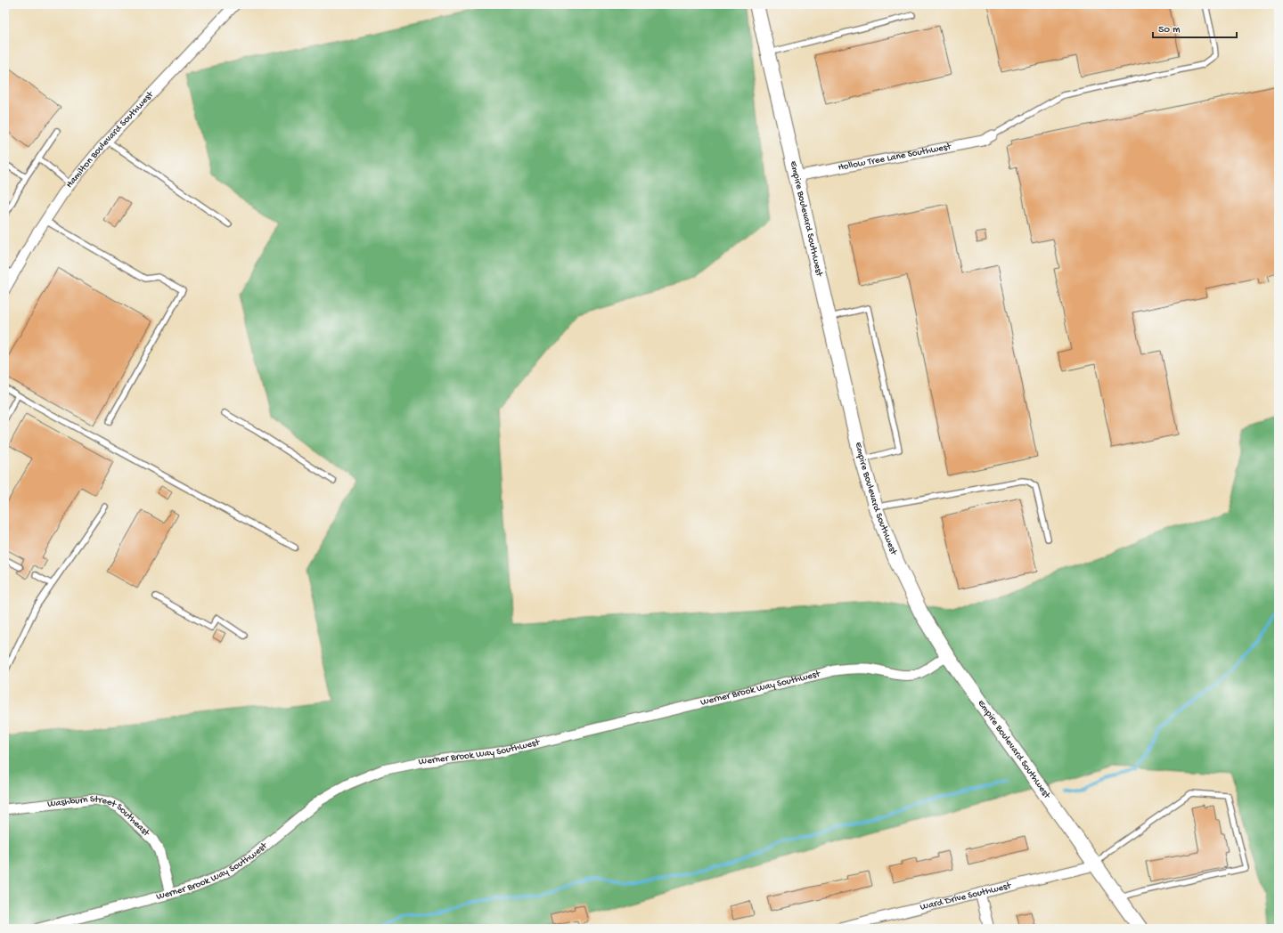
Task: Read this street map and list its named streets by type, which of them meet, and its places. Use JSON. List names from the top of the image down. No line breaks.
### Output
{"streets":{"street":["Hamilton Boulevard Southwest","Hollow Tree Lane Southwest","Empire Boulevard Southwest","Werner Brook Way Southwest","Washburn Street Southeast","Ward Drive Southwest"]},"crossings":[["Hollow Tree Lane Southwest","Empire Boulevard Southwest"],["Empire Boulevard Southwest","Werner Brook Way Southwest"],["Empire Boulevard Southwest","Ward Drive Southwest"],["Werner Brook Way Southwest","Washburn Street Southeast"]],"scale_bar":"50 m"}
